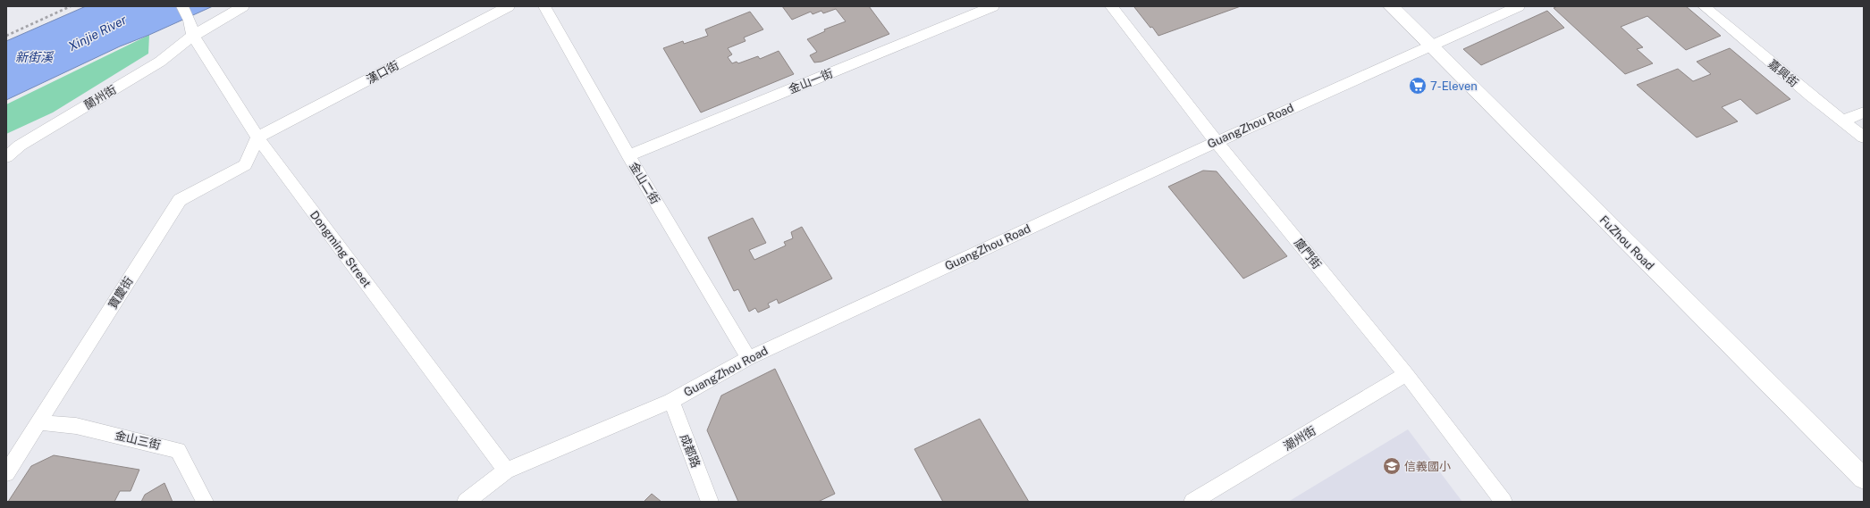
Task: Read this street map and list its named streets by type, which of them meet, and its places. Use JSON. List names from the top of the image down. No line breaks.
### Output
{"streets":{"street":["FuZhou Road"],"lane":["漢口街","嘉興街","金山一街","蘭州街","GuangZhou Road","金山二街","Dongming Street","廈門街","寶慶街","潮州街","金山三街","成都路"]},"crossings":[["漢口街","Dongming Street"],["漢口街","寶慶街"],["金山一街","金山二街"],["蘭州街","Dongming Street"],["GuangZhou Road","金山二街"],["GuangZhou Road","FuZhou Road"],["GuangZhou Road","Dongming Street"],["GuangZhou Road","廈門街"],["GuangZhou Road","成都路"],["Dongming Street","寶慶街"],["廈門街","潮州街"],["寶慶街","金山三街"]],"water":["Xinjie River","新街溪"],"places":{"supermarket":["7-Eleven"],"school or university":["信義國小"]}}
